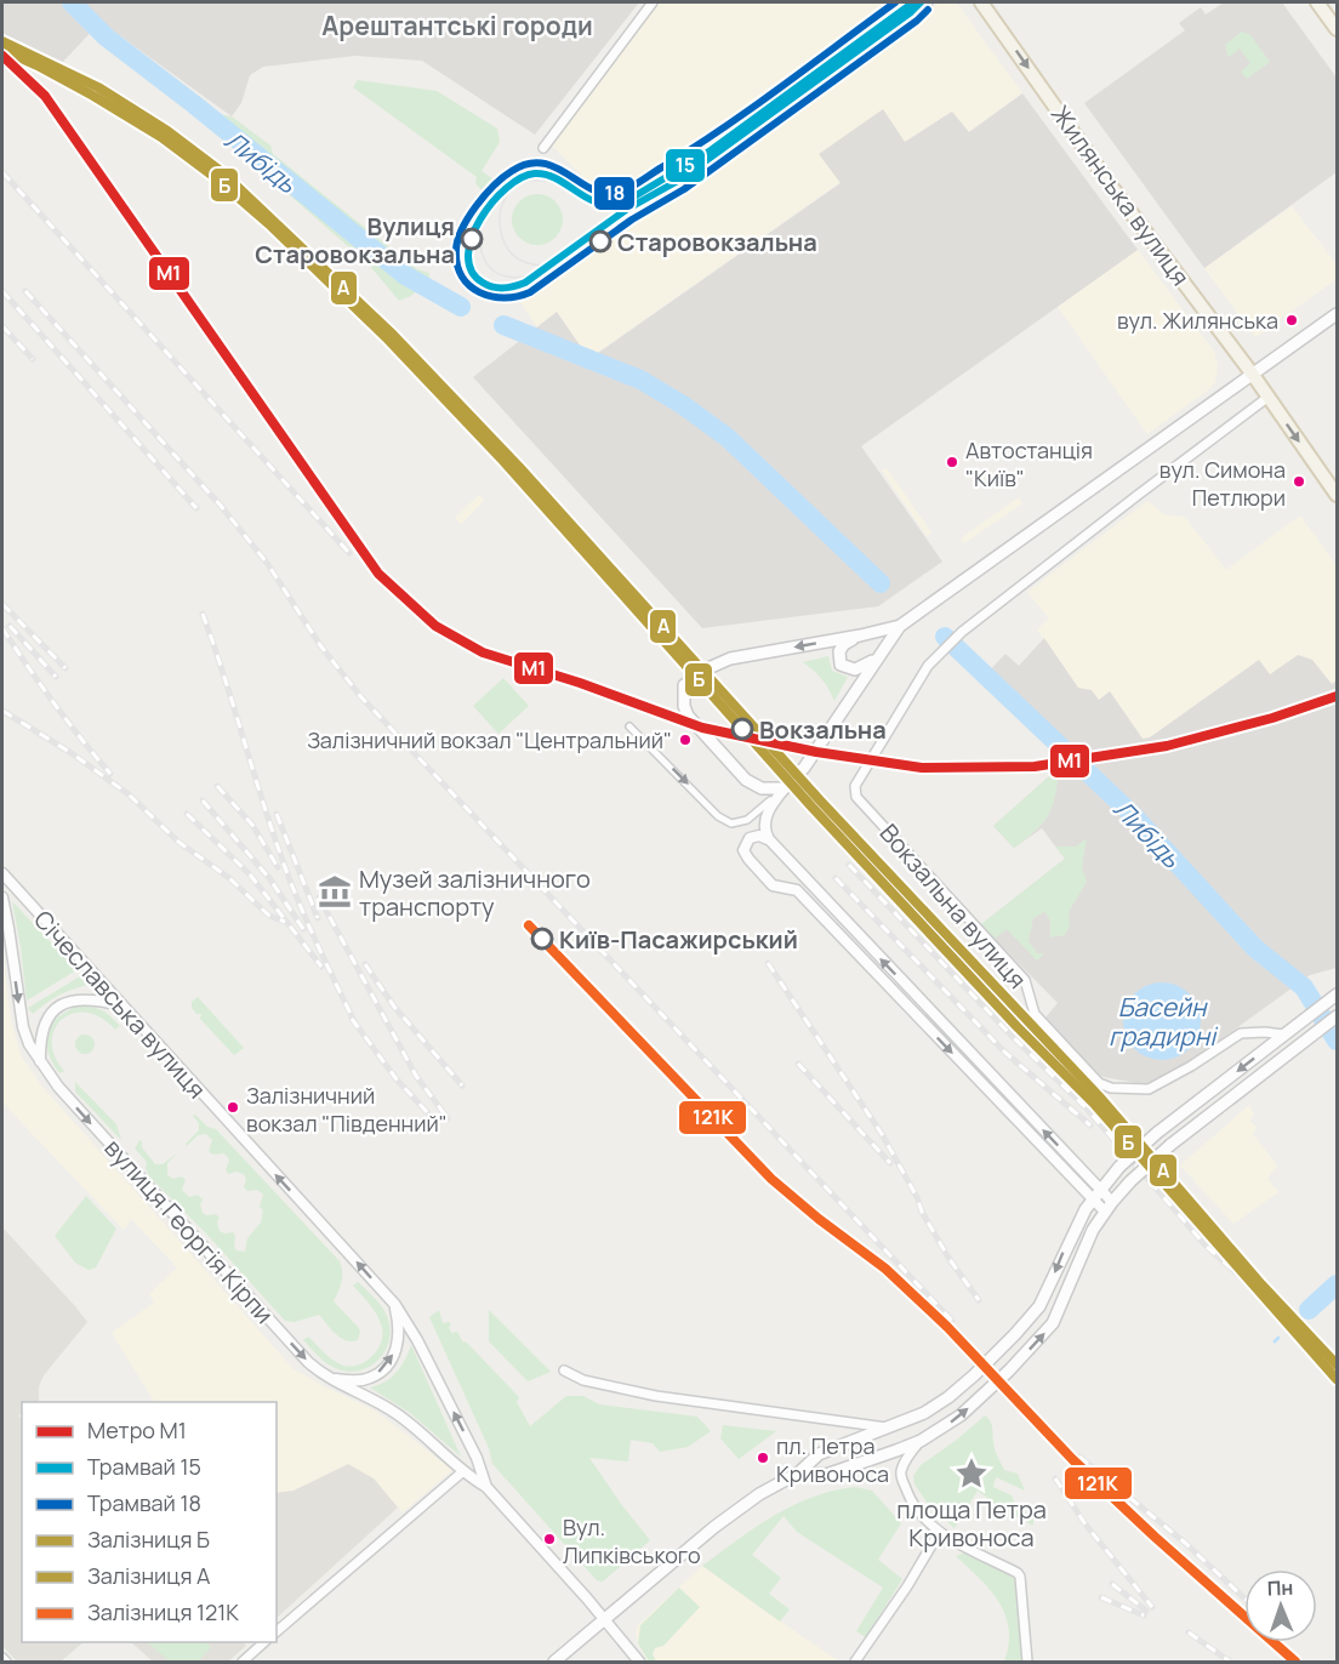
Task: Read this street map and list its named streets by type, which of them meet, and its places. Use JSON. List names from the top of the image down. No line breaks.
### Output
{"streets":{"main road":["Жилянська вулиця"],"street":["Вокзальна вулиця","Січеславська вулиця","вулиця Георгія Кірпи"]},"crossings":[["Жилянська вулиця","Вокзальна вулиця"],["Січеславська вулиця","вулиця Георгія Кірпи"]],"one_way":["Жилянська вулиця","Січеславська вулиця","вулиця Георгія Кірпи"],"districts":["Арештантські городи"],"water":["Либідь","Басейн градирні"],"places":{"other":["Вулиця Старовокзальна","Старовокзальна","вул. Жилянська","Автостанція \"Київ\"","вул. Симона Петлюри","Вокзальна","Залізничний вокзал \"Центральний\"","Київ-Пасажирський","Залізничний вокзал \"Південний\"","пл. Петра Кривоноса","Вул. Липківського"],"museum":["Музей залізничного транспорту"],"place":["площа Петра Кривоноса"]},"lines":["tram line 15","tram line 18","rail line A","rail line Б","metro line M1","rail line 121К"],"legend":["Метро M1","Трамвай 15","Трамвай 18","Залізниця Б","Залізниця A","Залізниця 121К"],"north":"top"}
